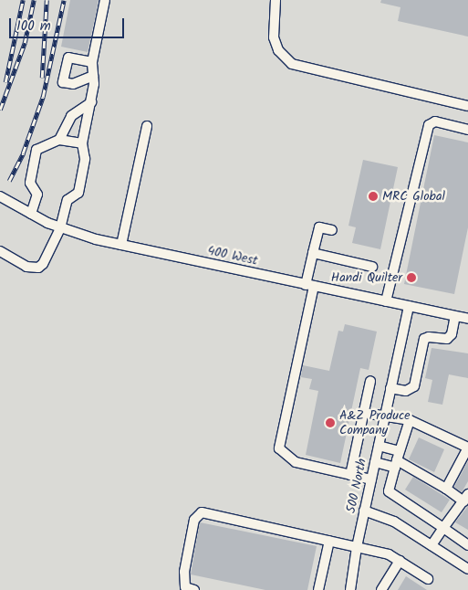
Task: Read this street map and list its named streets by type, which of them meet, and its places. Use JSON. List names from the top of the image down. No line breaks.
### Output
{"streets":{"street":["400 West","500 North"]},"crossings":[["400 West","500 North"]],"places":["MRC Global","Handi Quilter","A&Z Produce Company"],"scale_bar":"100 m"}
